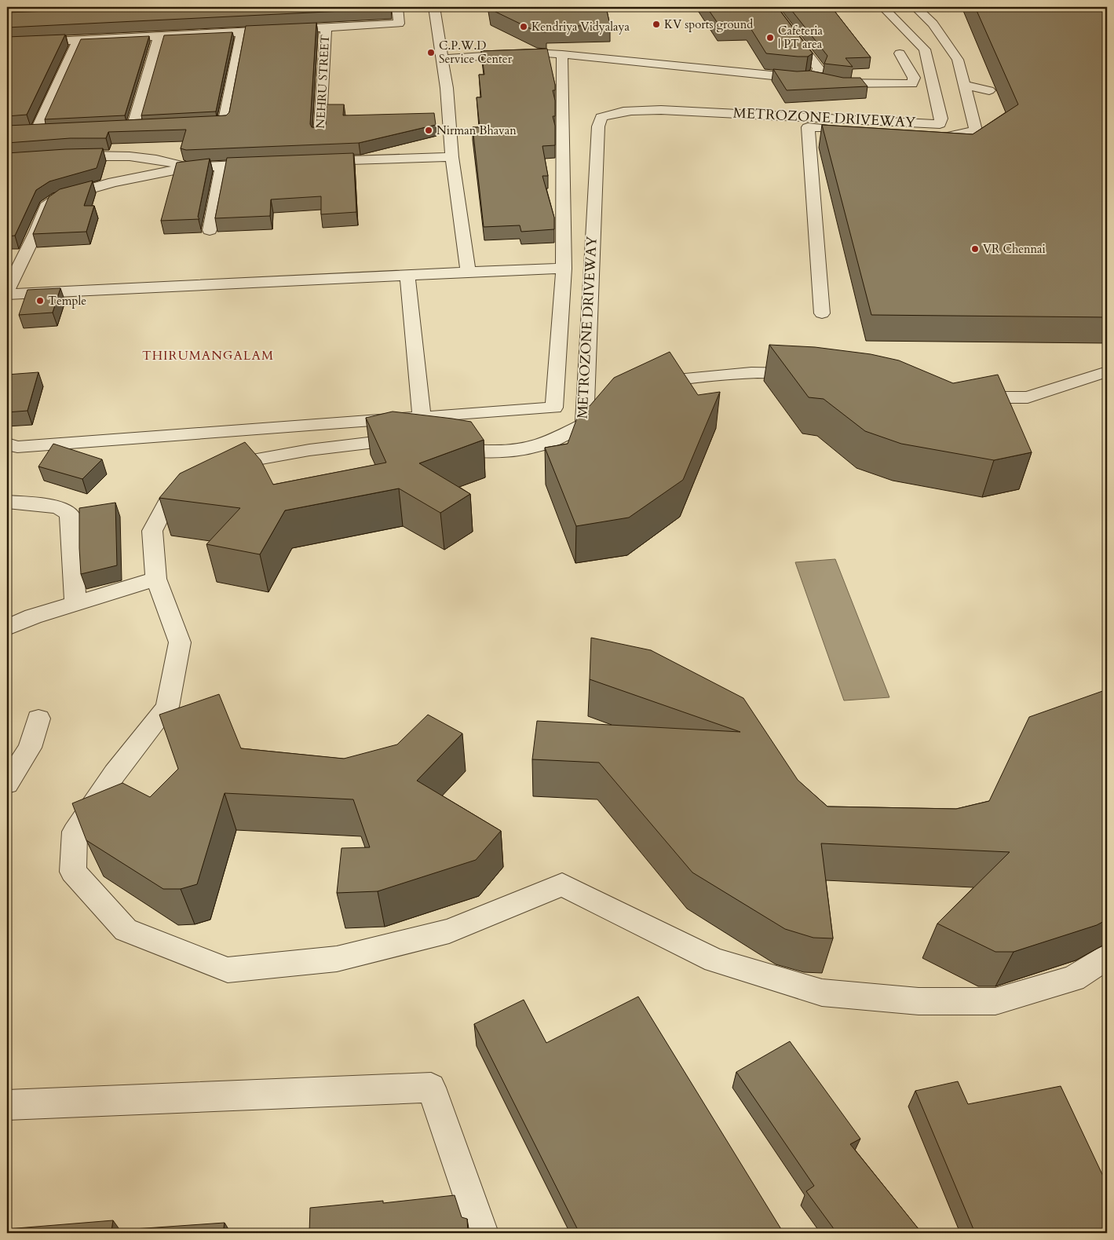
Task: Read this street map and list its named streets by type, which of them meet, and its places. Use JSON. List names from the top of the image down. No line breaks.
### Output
{"streets":{"street":["NEHRU STREET","METROZONE DRIVEWAY"]},"districts":["THIRUMANGALAM"],"places":["KV sports ground","Kendriya Vidyalaya","Cafeteria | PT area","C.P.W.D Service Center","Nirman Bhavan","VR Chennai","Temple"]}
